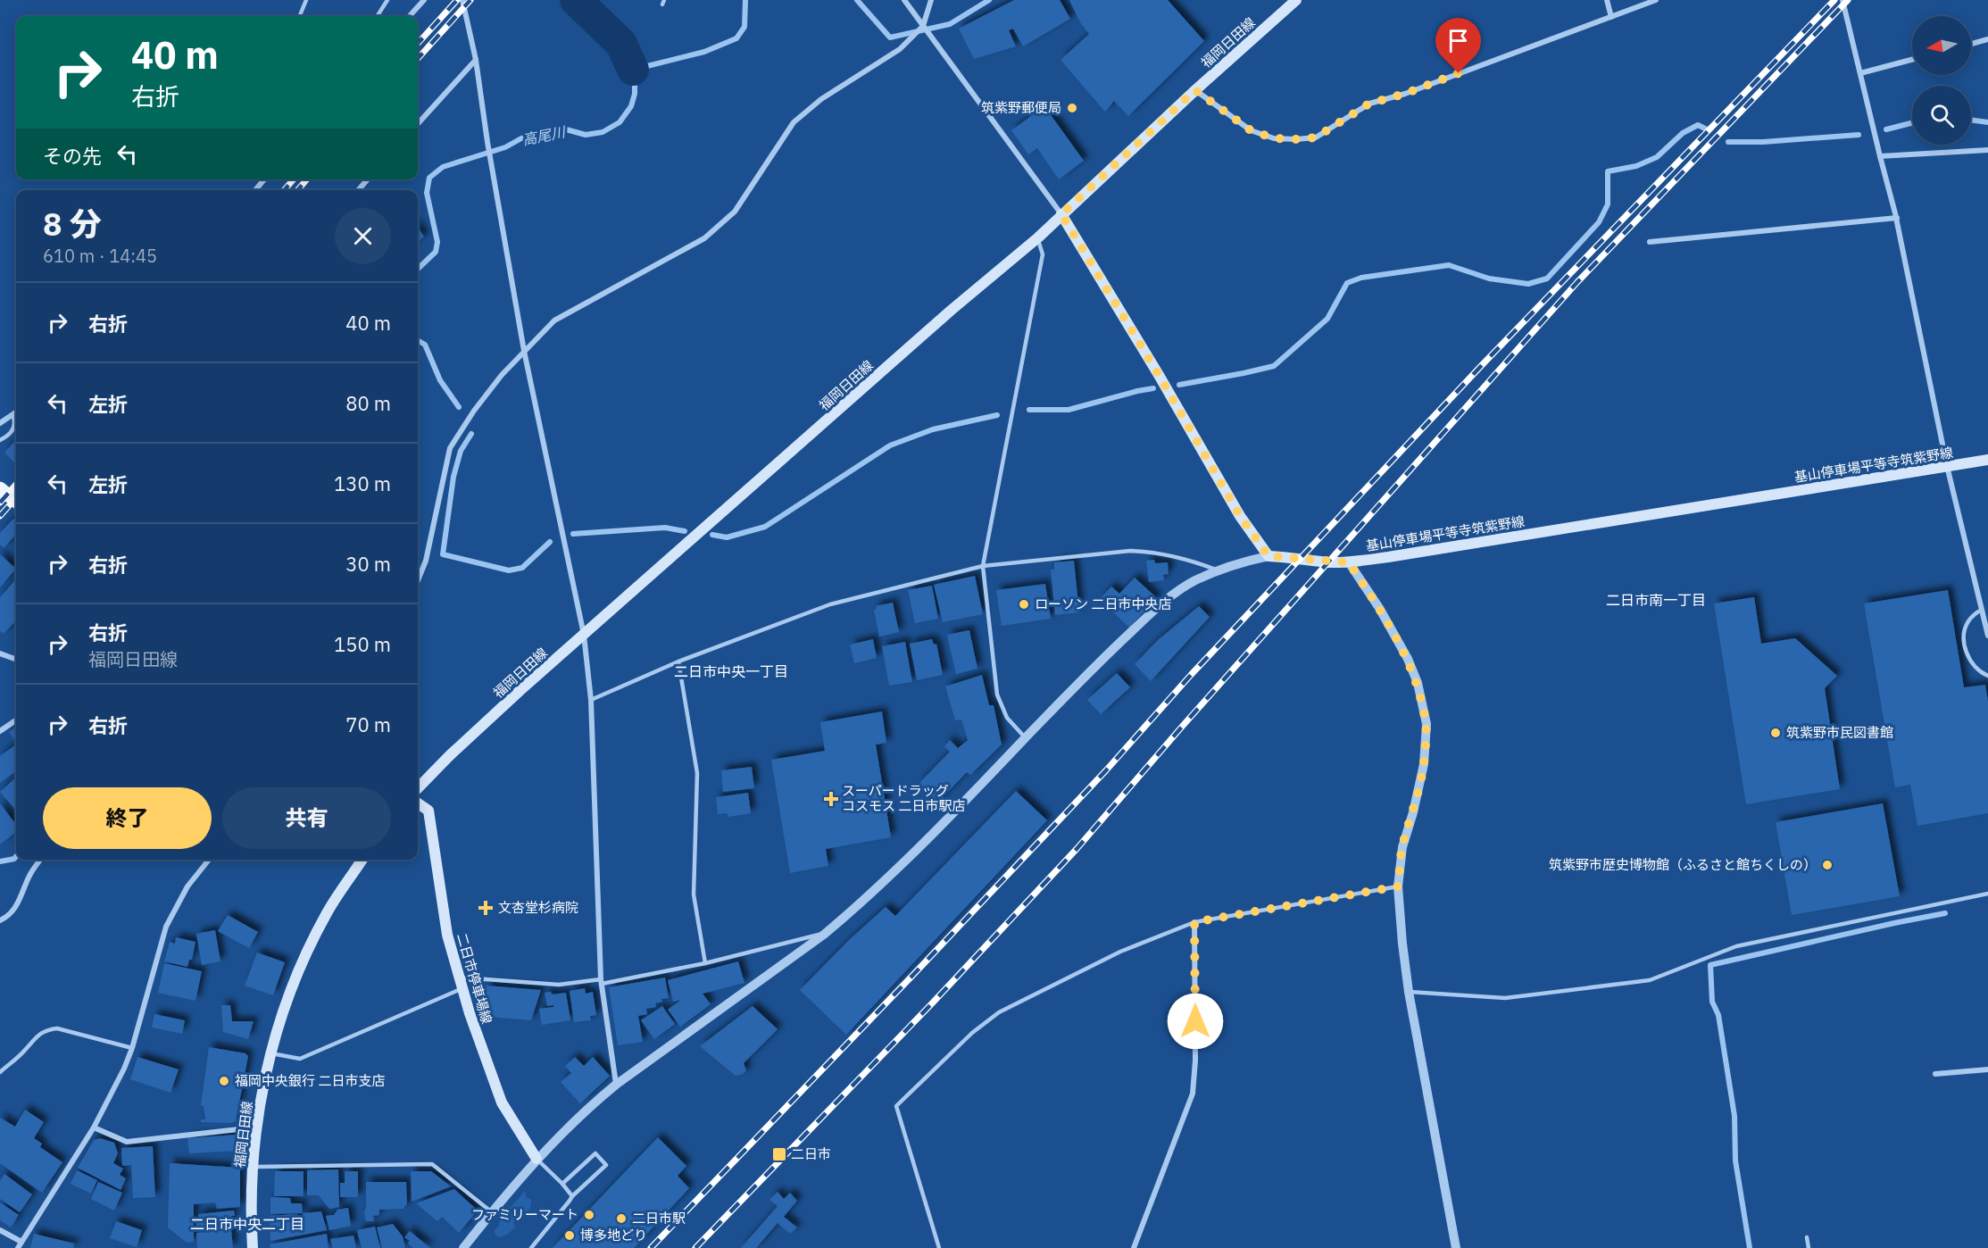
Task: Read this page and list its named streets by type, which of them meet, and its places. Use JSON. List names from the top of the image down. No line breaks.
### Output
{"streets":{"main road":["福岡日田線","基山停車場平等寺筑紫野線","二日市停車場線"]},"districts":["二日市南一丁目","二日市中央一丁目","二日市中央二丁目"],"water":["高尾川"],"places":{"other":["筑紫野郵便局","ローソン 二日市中央店","筑紫野市民図書館","筑紫野市歴史博物館（ふるさと館ちくしの）","福岡中央銀行 二日市支店","ファミリーマート","二日市駅","博多地どり"],"health":["スーパードラッグ コスモス 二日市駅店","文杏堂杉病院"],"transit":["二日市"]},"north":"left","page":{"turn":["40 m","右折"],"then":"その先","heading":["8 分","610 m · 14:45"],"list":[{"name":"右折","value":"40 m"},{"name":"左折","value":"80 m"},{"name":"左折","value":"130 m"},{"name":"右折","value":"30 m"},{"name":"右折","note":"福岡日田線","value":"150 m"},{"name":"右折","value":"70 m"}],"buttons":["終了","共有"]}}
